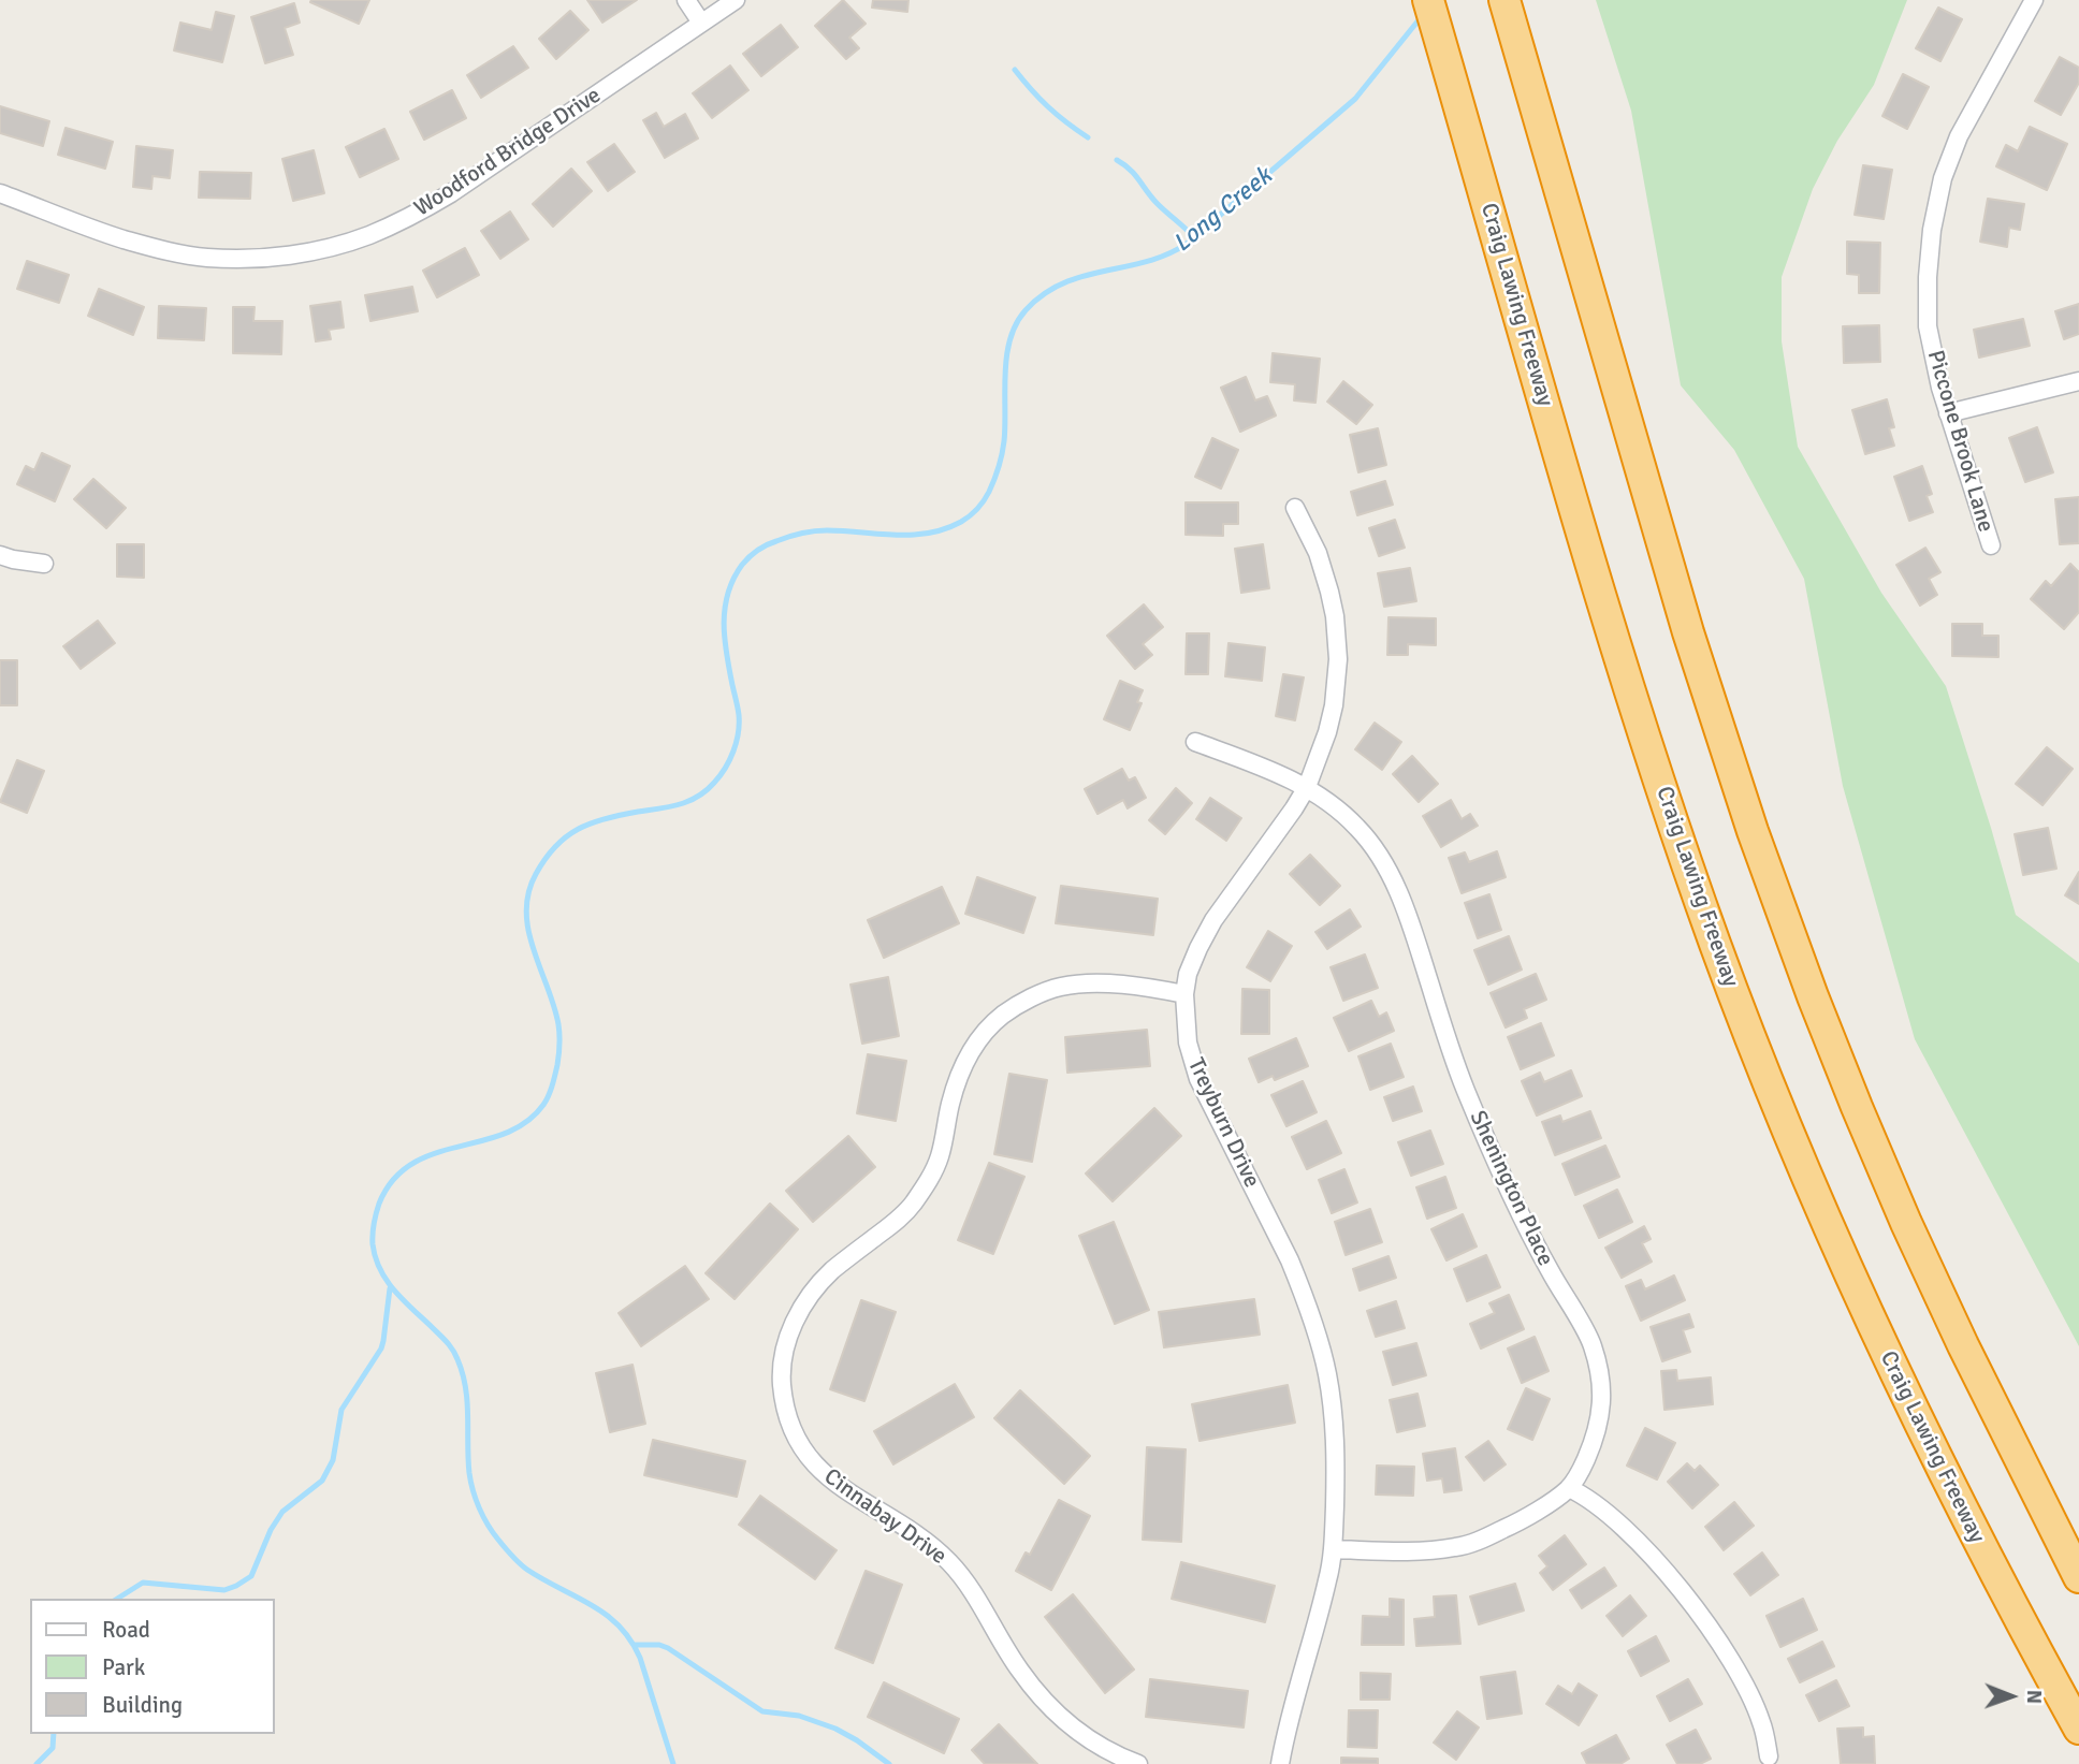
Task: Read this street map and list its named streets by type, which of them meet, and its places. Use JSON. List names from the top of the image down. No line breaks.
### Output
{"streets":{"highway":["Craig Lawing Freeway"],"street":["Woodford Bridge Drive","Piccone Brook Lane","Treyburn Drive","Shenington Place","Cinnabay Drive"]},"crossings":[["Treyburn Drive","Shenington Place"],["Treyburn Drive","Cinnabay Drive"]],"water":["Long Creek"],"legend":["Road","Park","Building"],"north":"right"}
